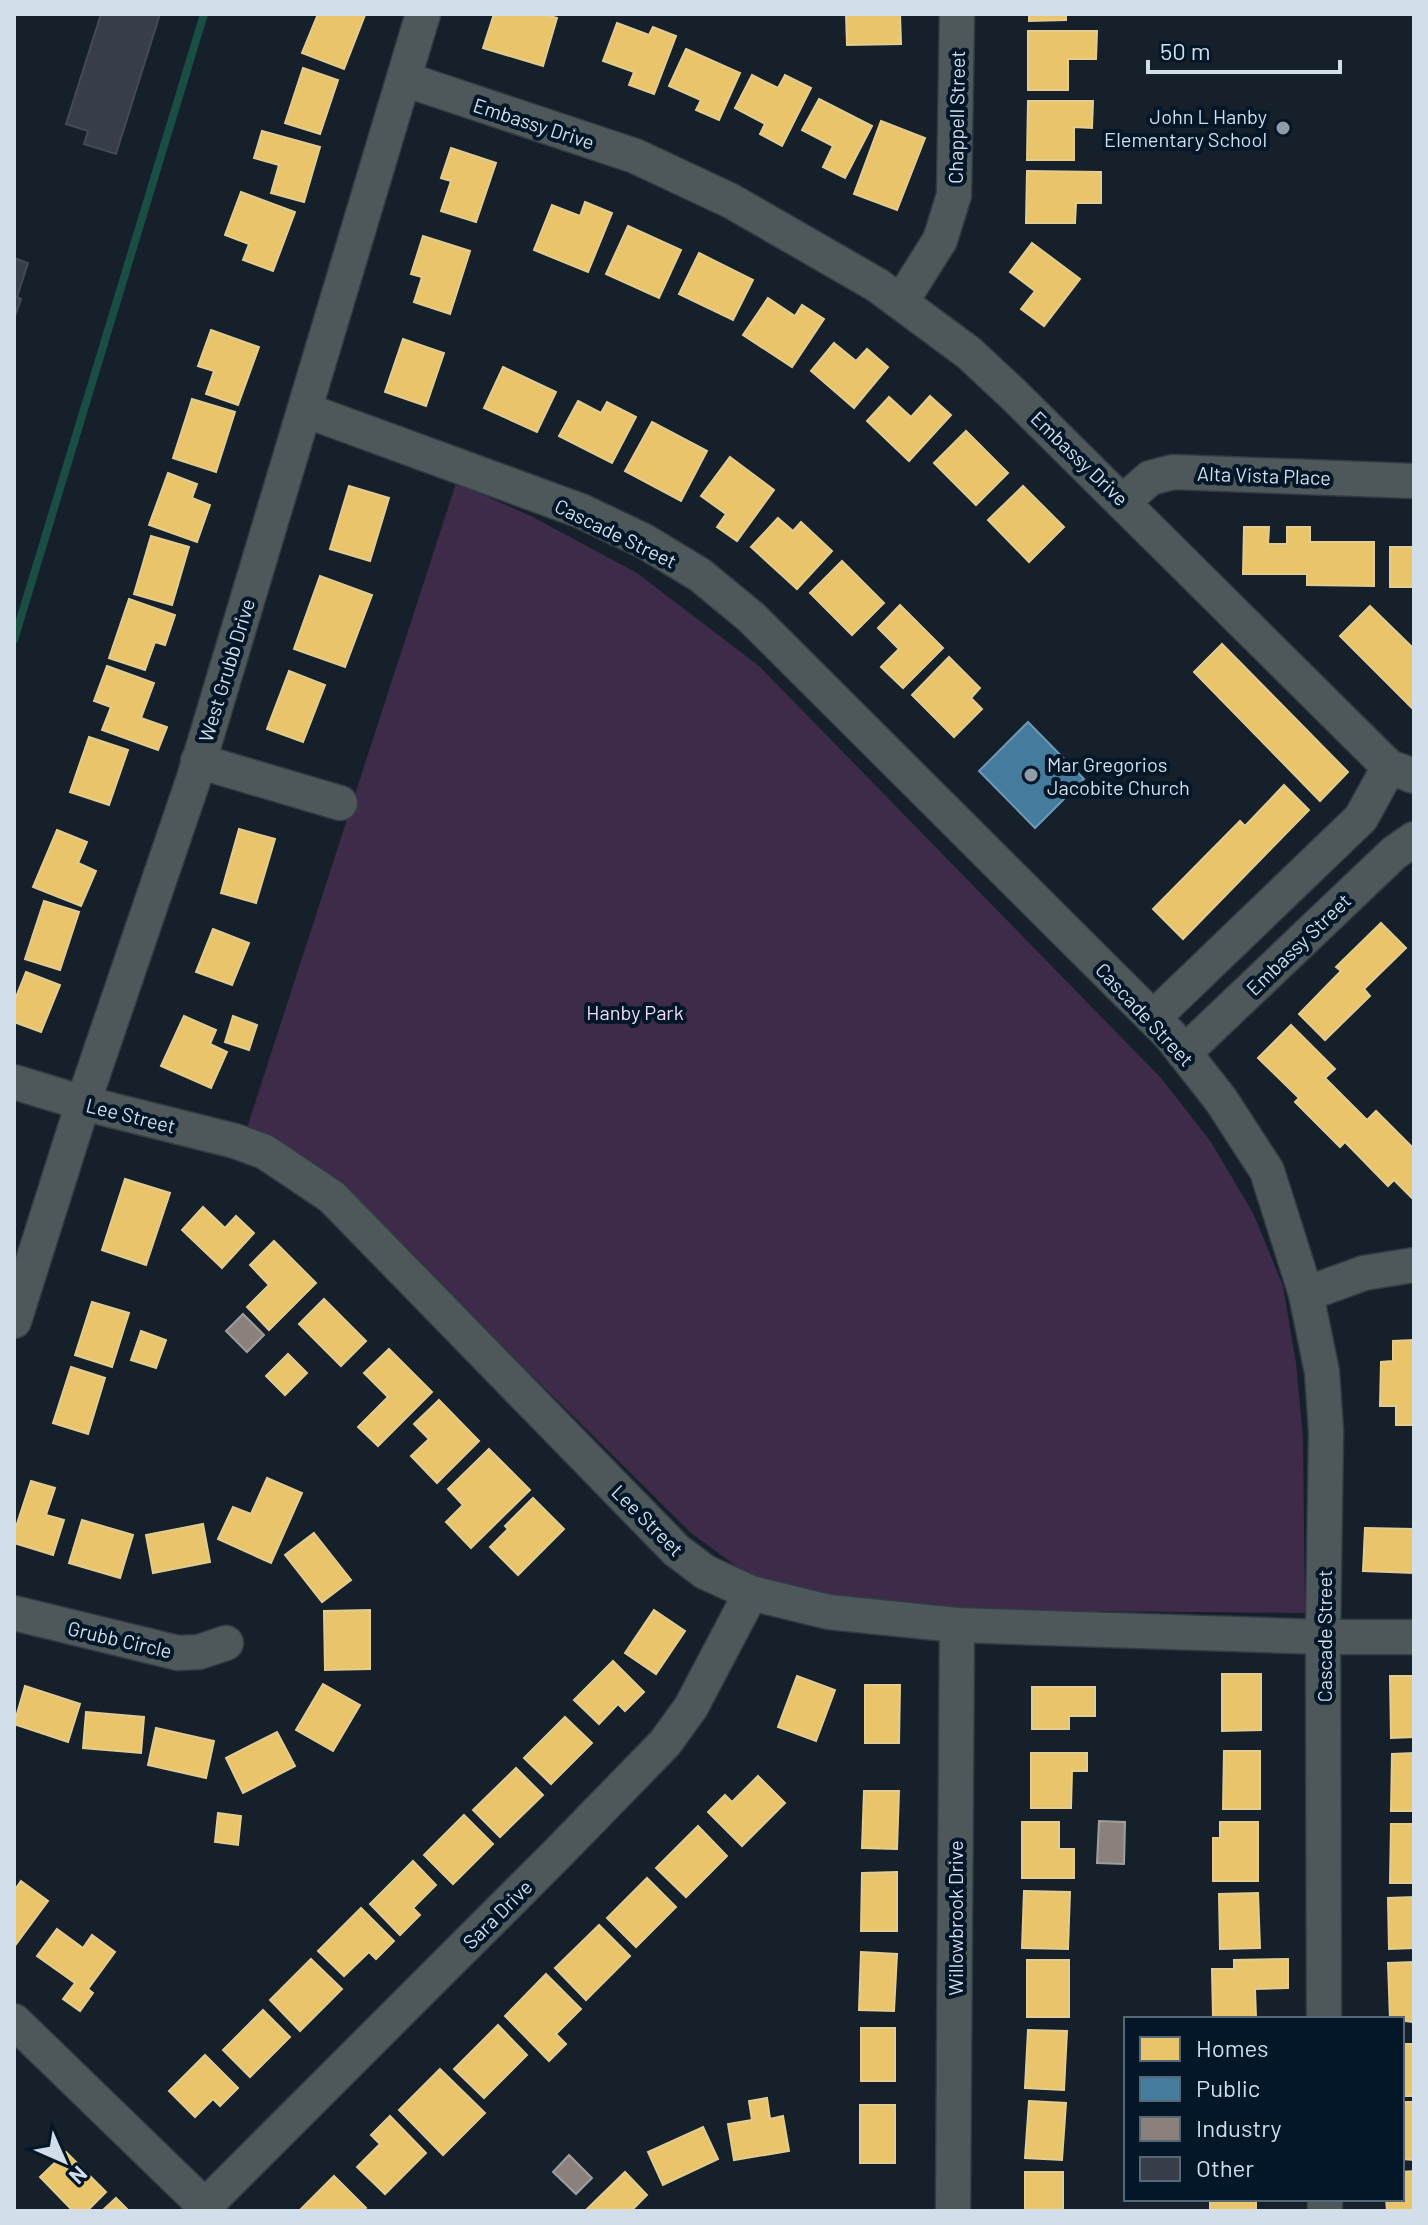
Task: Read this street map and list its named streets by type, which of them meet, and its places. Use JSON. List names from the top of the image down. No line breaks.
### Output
{"streets":{"street":["Chappell Street","Embassy Drive","Alta Vista Place","Cascade Street","West Grubb Drive","Embassy Street","Lee Street","Grubb Circle","Sara Drive","Willowbrook Drive"]},"crossings":[["Chappell Street","Embassy Drive"],["Embassy Drive","Alta Vista Place"],["Embassy Drive","Cascade Street"],["Embassy Drive","West Grubb Drive"],["Cascade Street","West Grubb Drive"],["Cascade Street","Embassy Street"],["Cascade Street","Lee Street"],["West Grubb Drive","Lee Street"],["Lee Street","Sara Drive"],["Lee Street","Willowbrook Drive"]],"parks":["Hanby Park"],"places":["John L Hanby Elementary School","Mar Gregorios Jacobite Church"],"legend":["Homes","Public","Industry","Other"],"scale_bar":"50 m","north":"bottom right"}
